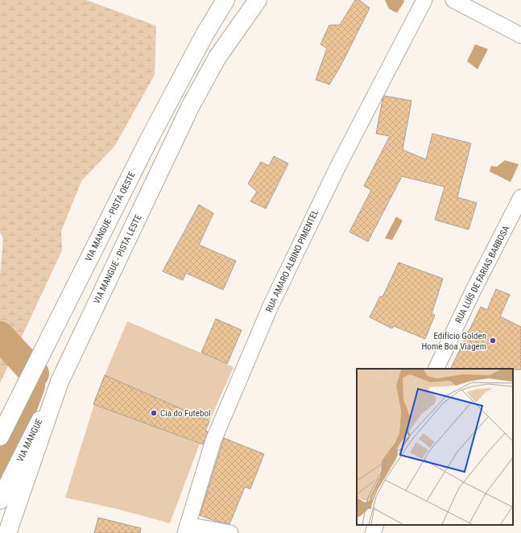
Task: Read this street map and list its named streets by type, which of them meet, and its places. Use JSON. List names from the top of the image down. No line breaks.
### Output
{"streets":{"main road":["VIA MANGUE - PISTA OESTE","VIA MANGUE - PISTA LESTE","VIA MANGUE"],"street":["RUA AMARO ALBINO PIMENTEL","RUA LUÍS DE FARIAS BARBOSA"]},"crossings":[["VIA MANGUE - PISTA LESTE","VIA MANGUE"]],"places":["Edifício Golden Home Boa Viagem","Cia do Futebol"]}
